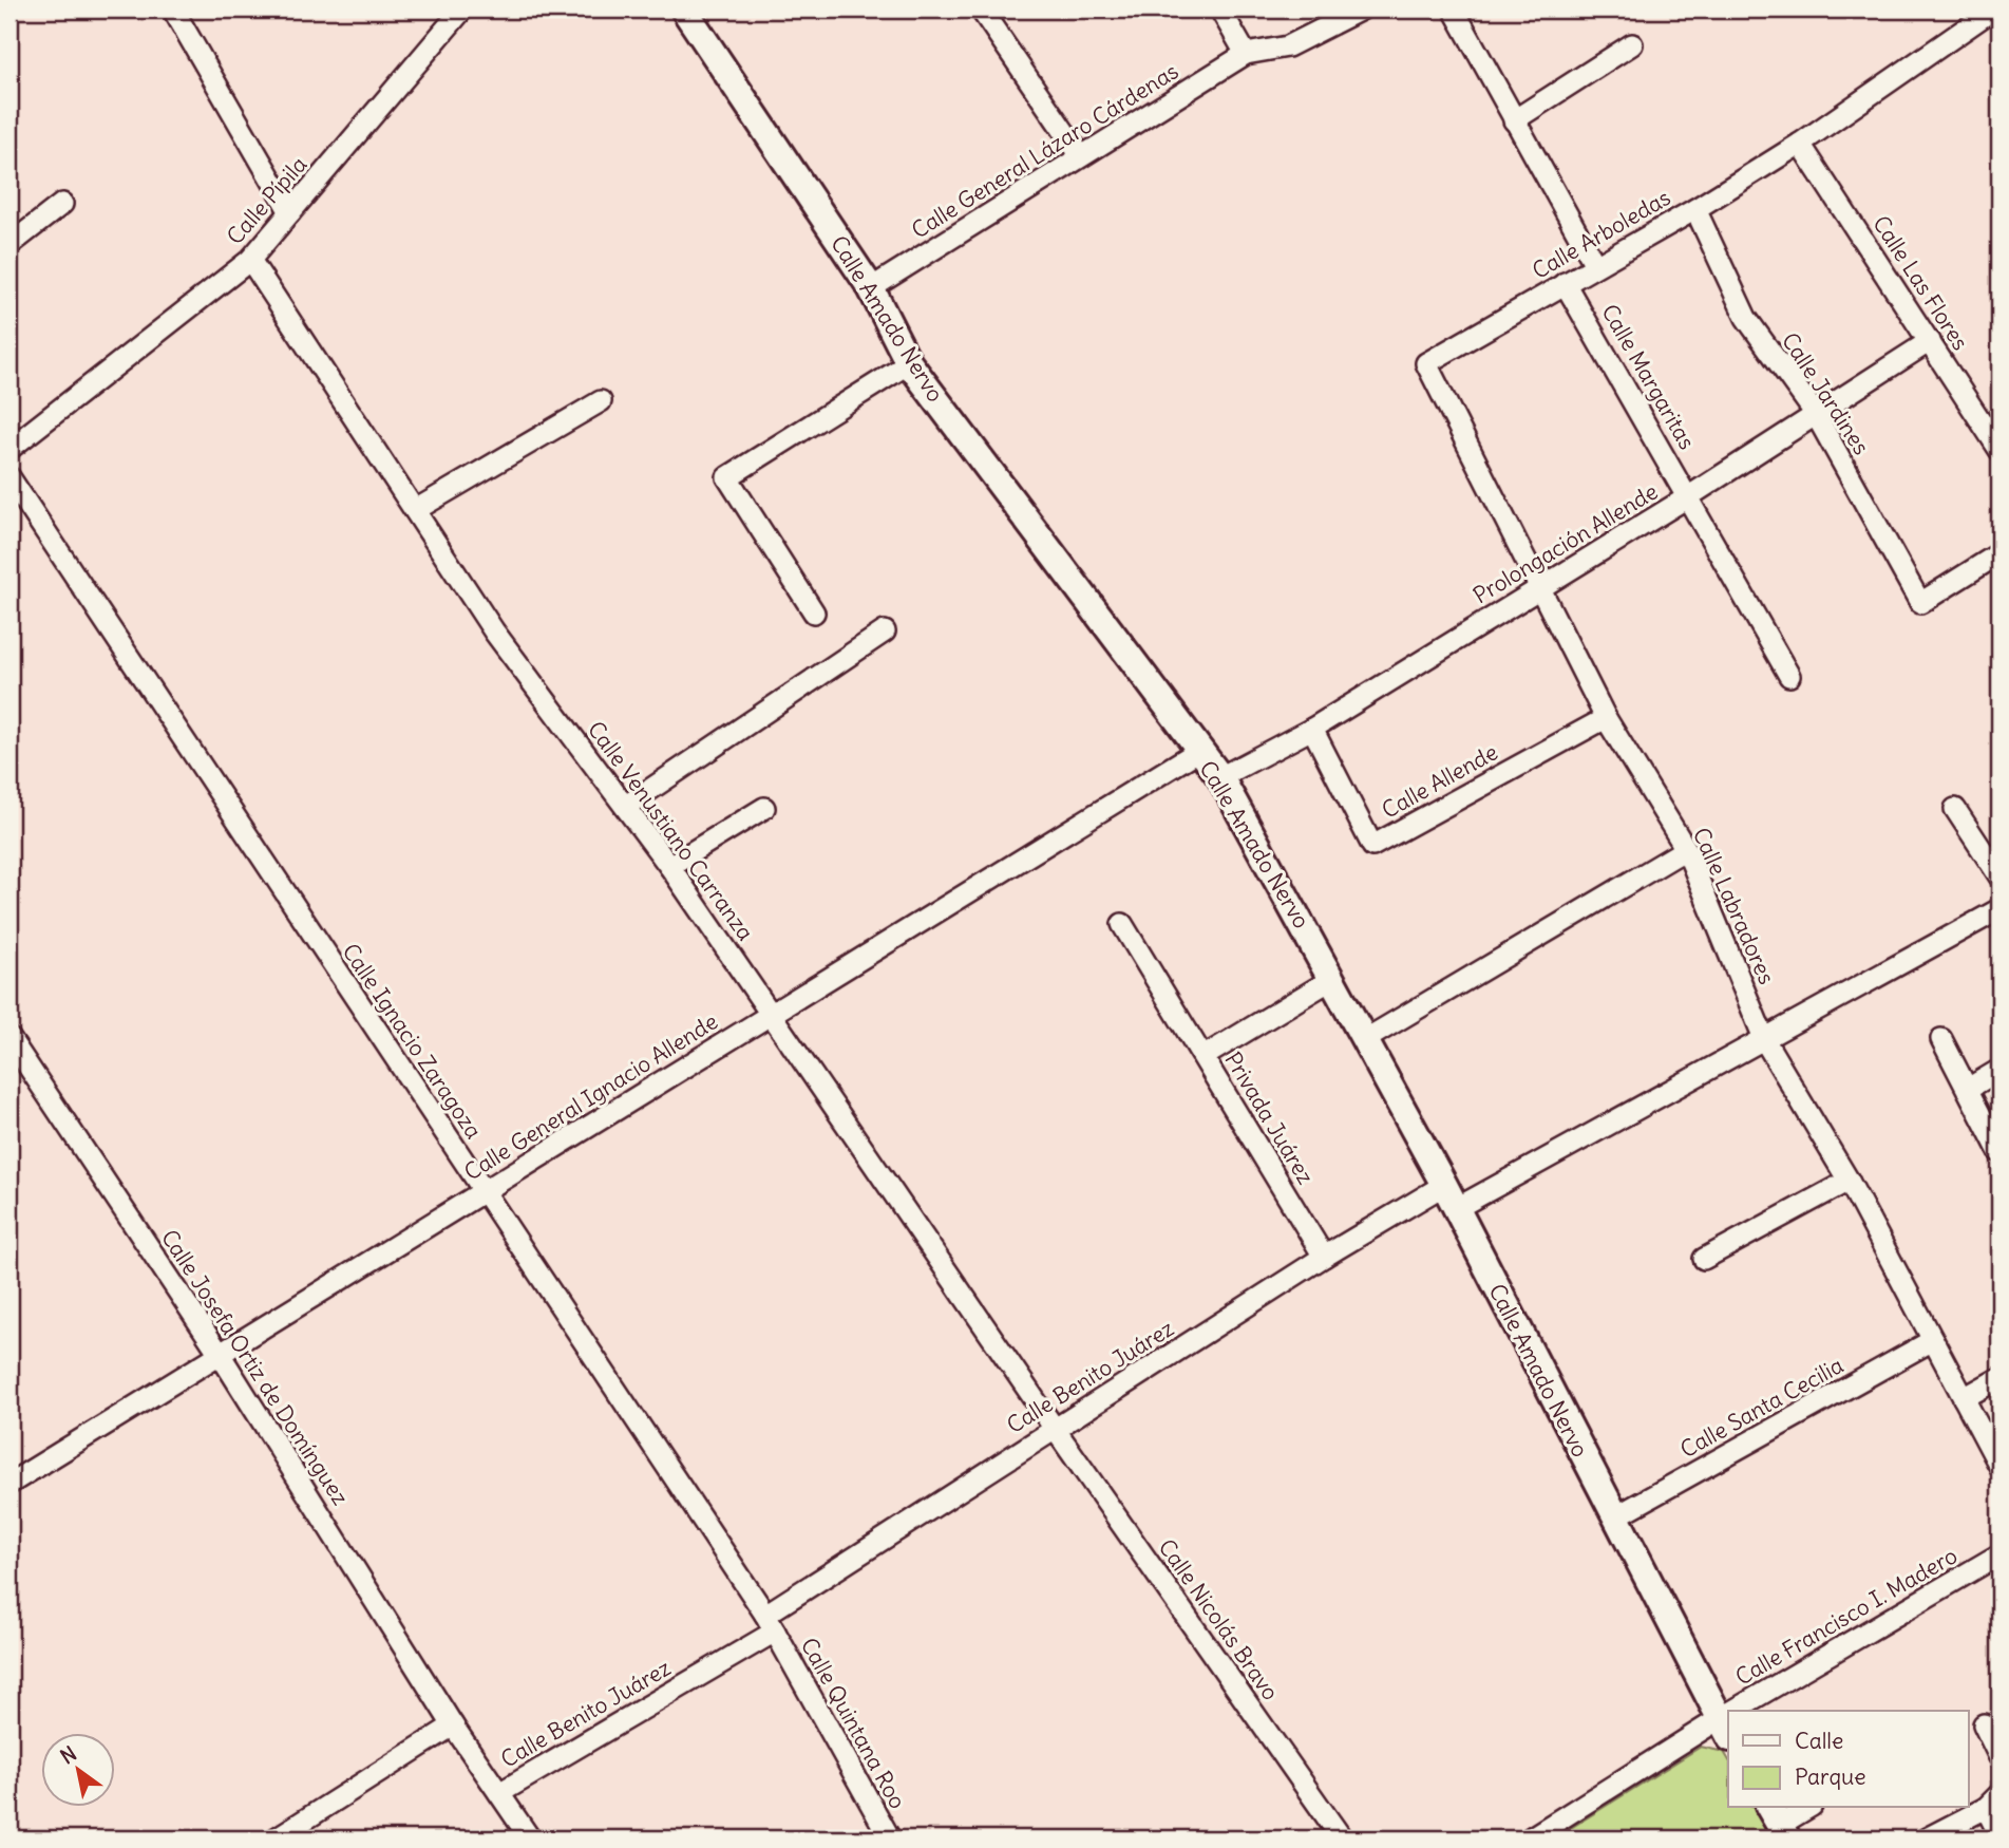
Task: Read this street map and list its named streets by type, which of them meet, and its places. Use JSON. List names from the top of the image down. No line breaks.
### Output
{"streets":{"street":["Calle General Lázaro Cárdenas","Calle Pípila","Calle Arboledas","Calle Las Flores","Calle Amado Nervo","Calle Margaritas","Calle Jardines","Prolongación Allende","Calle Allende","Calle Venustiano Carranza","Calle Labradores","Calle Ignacio Zaragoza","Calle General Ignacio Allende","Privada Juárez","Calle Josefa Ortiz de Domínguez","Calle Benito Juárez","Calle Santa Cecilia","Calle Francisco I. Madero","Calle Nicolás Bravo","Calle Quintana Roo"]},"crossings":[["Calle General Lázaro Cárdenas","Calle Amado Nervo"],["Calle Pípila","Calle Venustiano Carranza"],["Calle Arboledas","Calle Las Flores"],["Calle Arboledas","Calle Margaritas"],["Calle Arboledas","Calle Jardines"],["Calle Arboledas","Calle Labradores"],["Calle Las Flores","Prolongación Allende"],["Calle Amado Nervo","Prolongación Allende"],["Calle Amado Nervo","Calle General Ignacio Allende"],["Calle Amado Nervo","Privada Juárez"],["Calle Amado Nervo","Calle Benito Juárez"],["Calle Amado Nervo","Calle Santa Cecilia"],["Calle Amado Nervo","Calle Francisco I. Madero"],["Calle Margaritas","Prolongación Allende"],["Calle Jardines","Prolongación Allende"],["Prolongación Allende","Calle Allende"],["Prolongación Allende","Calle Labradores"],["Calle Allende","Calle Labradores"],["Calle Venustiano Carranza","Calle General Ignacio Allende"],["Calle Venustiano Carranza","Calle Benito Juárez"],["Calle Venustiano Carranza","Calle Nicolás Bravo"],["Calle Labradores","Calle Santa Cecilia"],["Calle Ignacio Zaragoza","Calle General Ignacio Allende"],["Calle Ignacio Zaragoza","Calle Benito Juárez"],["Calle Ignacio Zaragoza","Calle Quintana Roo"],["Calle General Ignacio Allende","Calle Josefa Ortiz de Domínguez"],["Privada Juárez","Calle Benito Juárez"],["Calle Josefa Ortiz de Domínguez","Calle Benito Juárez"],["Calle Benito Juárez","Calle Nicolás Bravo"],["Calle Benito Juárez","Calle Quintana Roo"]],"legend":["Calle","Parque"],"north":"top left"}
